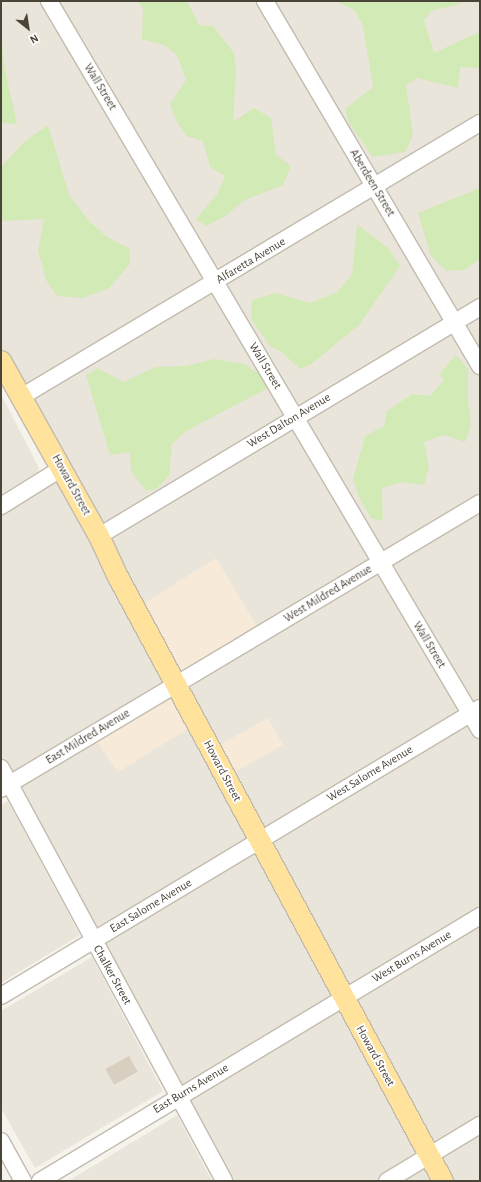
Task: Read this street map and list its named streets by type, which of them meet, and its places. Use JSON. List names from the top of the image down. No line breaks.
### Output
{"streets":{"main road":["Howard Street"],"street":["Wall Street","Aberdeen Street","Alfaretta Avenue","West Dalton Avenue","West Mildred Avenue","East Mildred Avenue","West Salome Avenue","East Salome Avenue","West Burns Avenue","Chalker Street","East Burns Avenue"]},"crossings":[["Wall Street","Alfaretta Avenue"],["Wall Street","West Dalton Avenue"],["Wall Street","West Mildred Avenue"],["Wall Street","West Salome Avenue"],["Aberdeen Street","Alfaretta Avenue"],["Aberdeen Street","West Dalton Avenue"],["Alfaretta Avenue","Howard Street"],["West Dalton Avenue","Howard Street"],["Howard Street","West Mildred Avenue"],["Howard Street","East Mildred Avenue"],["Howard Street","West Salome Avenue"],["Howard Street","East Salome Avenue"],["Howard Street","West Burns Avenue"],["Howard Street","East Burns Avenue"],["West Mildred Avenue","East Mildred Avenue"],["East Mildred Avenue","Chalker Street"],["West Salome Avenue","East Salome Avenue"],["East Salome Avenue","Chalker Street"],["West Burns Avenue","East Burns Avenue"],["Chalker Street","East Burns Avenue"]],"north":"bottom right"}
